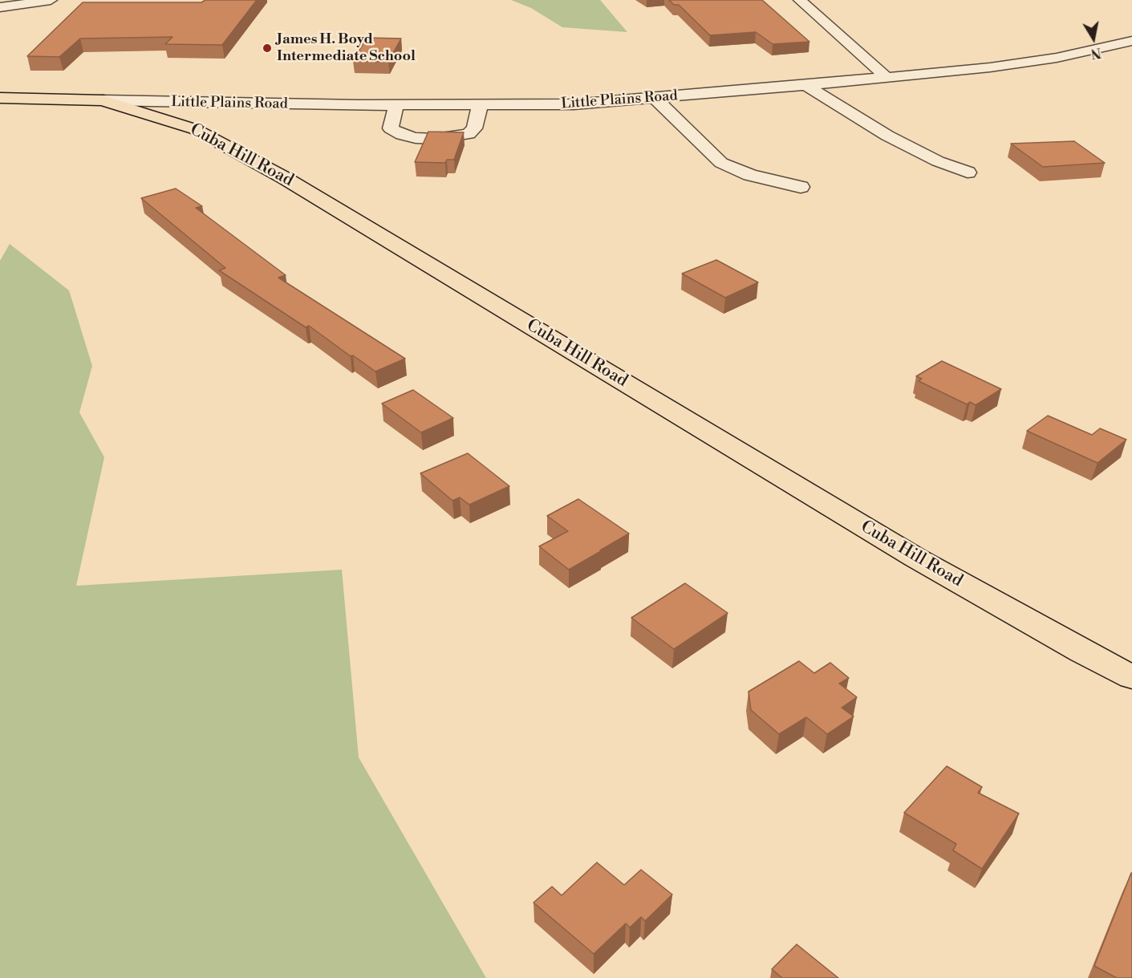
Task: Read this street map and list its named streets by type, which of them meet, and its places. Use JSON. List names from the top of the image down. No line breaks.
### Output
{"streets":{"main road":["Cuba Hill Road"],"street":["Little Plains Road"]},"crossings":[["Little Plains Road","Cuba Hill Road"]],"places":["James H. Boyd Intermediate School"],"north":"bottom"}
